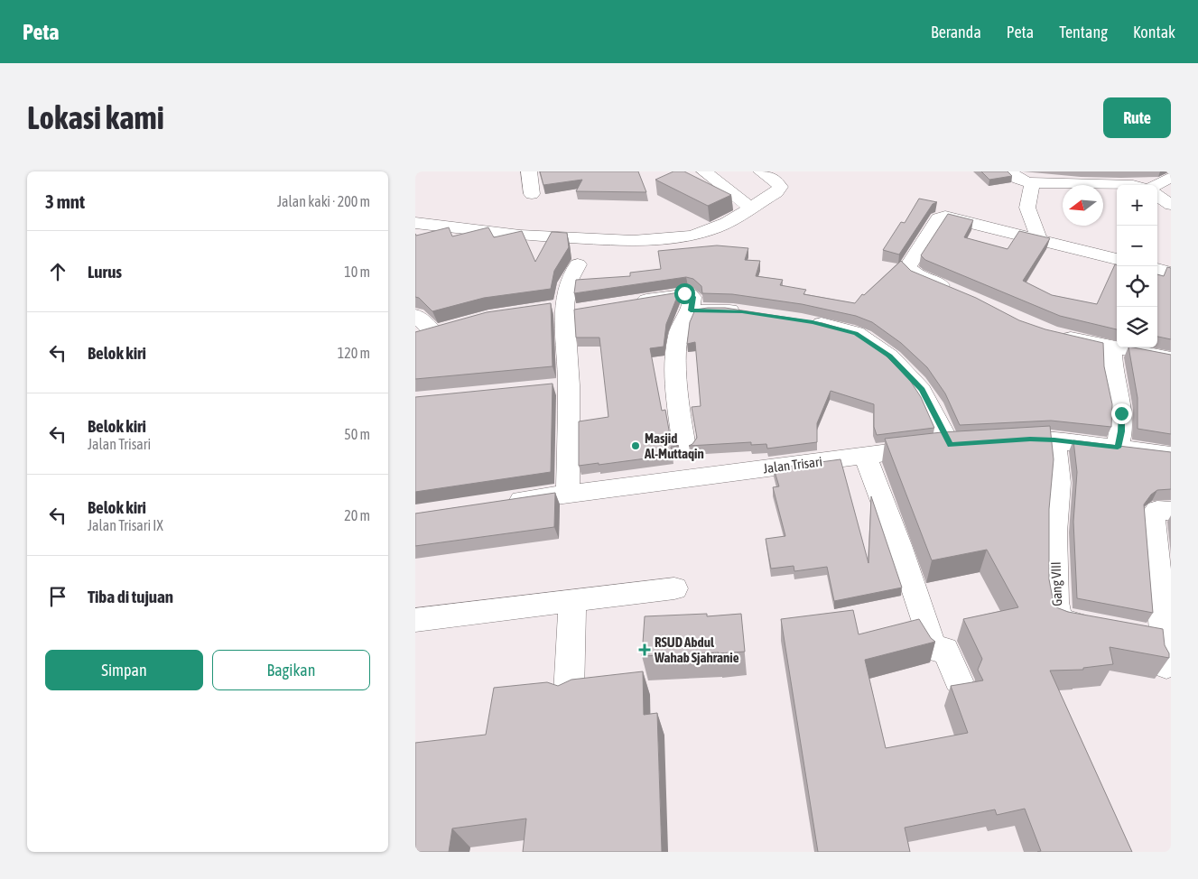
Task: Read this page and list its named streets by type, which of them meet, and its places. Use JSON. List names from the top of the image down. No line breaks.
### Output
{"streets":{"street":["Jalan Trisari","Gang VIII"]},"places":{"other":["Masjid Al-Muttaqin"],"health":["RSUD Abdul Wahab Sjahranie"]},"north":"left","page":{"header":"Peta","nav":["Beranda","Peta","Tentang","Kontak"],"buttons":["Rute",["Simpan","Bagikan"]],"title":"Lokasi kami","heading":["3 mnt","Jalan kaki · 200 m"],"map_buttons":["+","−"],"list":[["Lurus","10 m"],["Belok kiri","120 m"],["Belok kiri","Jalan Trisari","50 m"],["Belok kiri","Jalan Trisari IX","20 m"],"Tiba di tujuan"]}}
